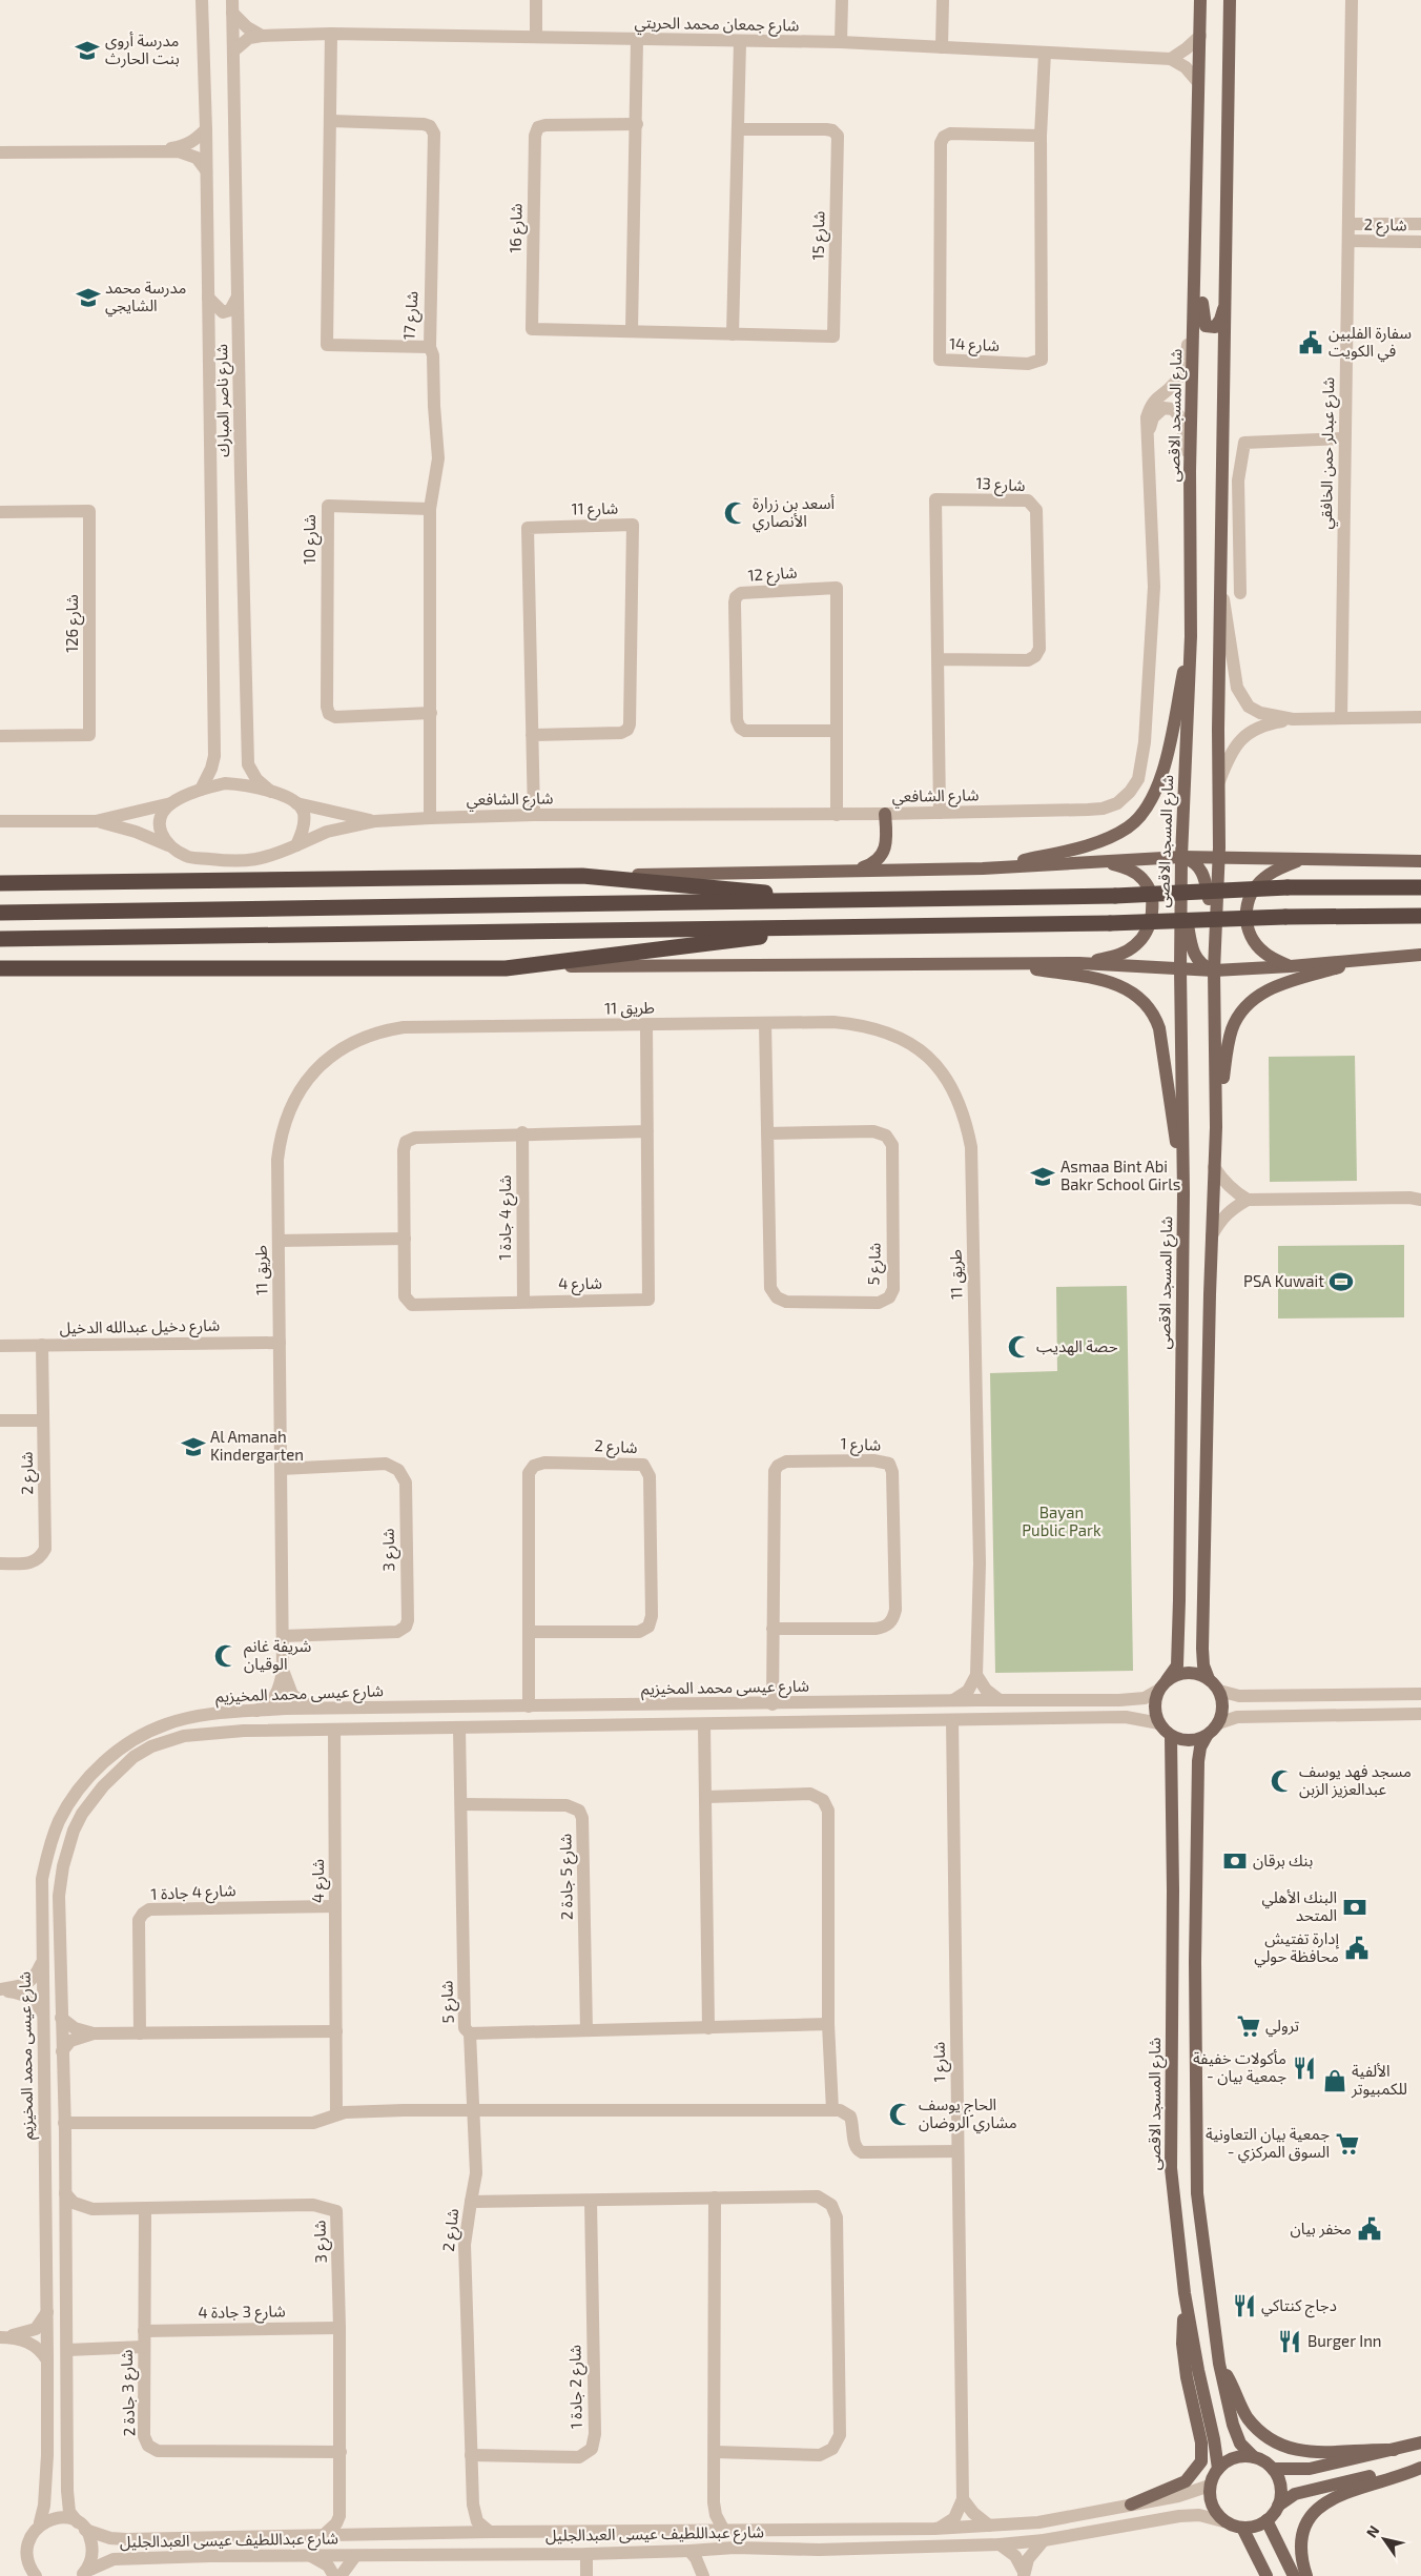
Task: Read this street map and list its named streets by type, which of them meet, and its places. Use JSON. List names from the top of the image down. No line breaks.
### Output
{"streets":{"main road":["شارع المسجد الاقصى"],"street":["شارع جمعان محمد الحريتي","شارع 2","شارع 16","شارع 15","شارع 17","شارع 14","شارع ناصر المبارك","شارع عبدلر حمن الخافقي","شارع 13","شارع 11","شارع 10","شارع 12","شارع 126","شارع الشافعي","طريق 11","شارع 4 جادة 1","شارع 5","شارع 4","شارع دخيل عبدالله الدخيل","شارع 1","شارع 3","شارع عيسى محمد المخيزيم","شارع 5 جادة 2","شارع 3 جادة 4","شارع 2 جادة 1","شارع 3 جادة 2","شارع عبداللطيف عيسى العبدالجليل"]},"crossings":[["شارع جمعان محمد الحريتي","شارع 17"],["شارع جمعان محمد الحريتي","شارع 14"],["شارع جمعان محمد الحريتي","شارع ناصر المبارك"],["شارع 2","شارع عبدلر حمن الخافقي"],["شارع 2","شارع دخيل عبدالله الدخيل"],["شارع 2","شارع عيسى محمد المخيزيم"],["شارع 2","شارع 2 جادة 1"],["شارع 2","شارع عبداللطيف عيسى العبدالجليل"],["شارع 16","شارع 15"],["شارع ناصر المبارك","شارع الشافعي"],["شارع المسجد الاقصى","شارع الشافعي"],["شارع المسجد الاقصى","شارع عيسى محمد المخيزيم"],["شارع المسجد الاقصى","شارع عبداللطيف عيسى العبدالجليل"],["شارع 13","شارع الشافعي"],["شارع 11","شارع الشافعي"],["شارع 12","شارع الشافعي"],["طريق 11","شارع 5"],["طريق 11","شارع 4"],["طريق 11","شارع دخيل عبدالله الدخيل"],["طريق 11","شارع 3"],["طريق 11","شارع عيسى محمد المخيزيم"],["شارع 4 جادة 1","شارع 4"],["شارع 5","شارع 5 جادة 2"],["شارع 1","شارع عيسى محمد المخيزيم"],["شارع 3","شارع 3 جادة 4"],["شارع 3","شارع 3 جادة 2"],["شارع عيسى محمد المخيزيم","شارع عبداللطيف عيسى العبدالجليل"],["شارع 3 جادة 4","شارع 3 جادة 2"]],"parks":["Bayan Public Park"],"places":{"school or university":["مدرسة أروى بنت الحارث","مدرسة محمد الشايجي","Asmaa Bint Abi Bakr School Girls","Al Amanah Kindergarten"],"public building":["سفارة الفلبين في الكويت","إدارة تفتيش محافظة حولي","مخفر بيان"],"mosque":["أسعد بن زرارة الأنصاري","حصة الهديب","شريفة غانم الوقيان","مسجد فهد يوسف عبدالعزيز الزبن","الحاج يوسف مشاري الروضان"],"sports":["PSA Kuwait"],"bank":["بنك برقان","البنك الأهلي المتحد"],"supermarket":["ترولي","جمعية بيان التعاونية - السوق المركزي"],"restaurant":["مأكولات خفيفة - جمعية بيان","دجاج كنتاكي","Burger Inn"],"shop":["الألفية للكمبيوتر"]},"north":"top left"}
